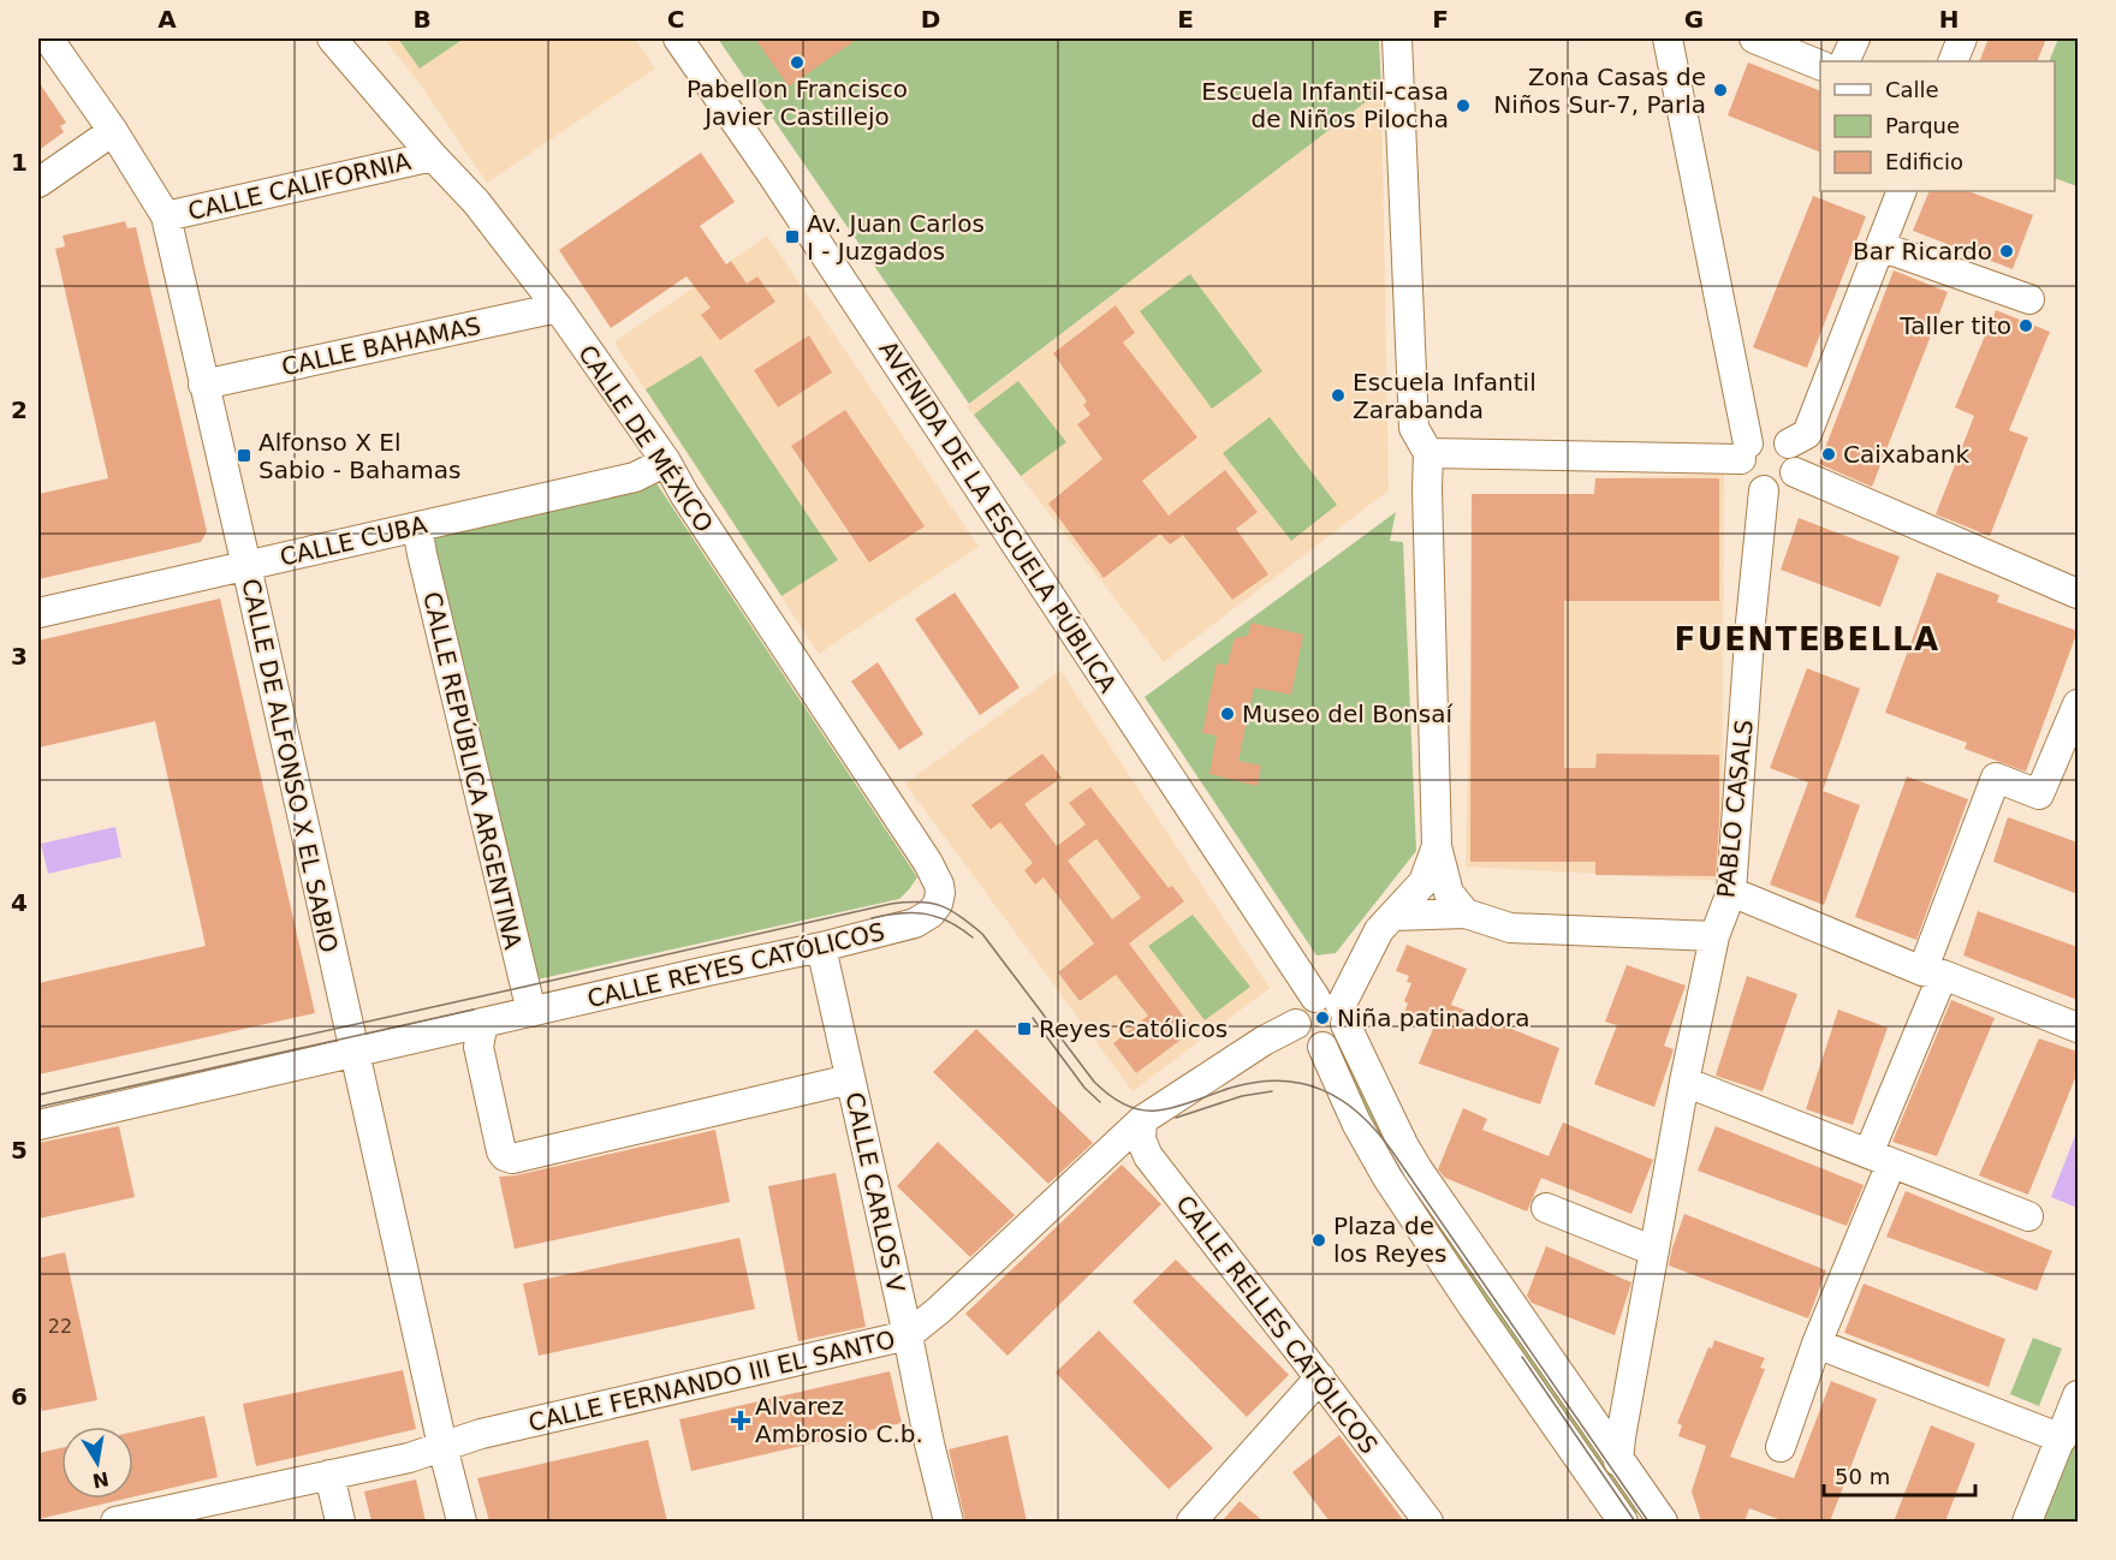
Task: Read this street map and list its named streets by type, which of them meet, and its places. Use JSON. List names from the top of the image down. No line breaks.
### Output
{"streets":{"street":["CALLE CALIFORNIA","CALLE BAHAMAS","CALLE DE MÉXICO","AVENIDA DE LA ESCUELA PÚBLICA","CALLE CUBA","CALLE DE ALFONSO X EL SABIO","CALLE REPÚBLICA ARGENTINA","PABLO CASALS","CALLE REYES CATÓLICOS","CALLE CARLOS V","CALLE RELLES CATÓLICOS","CALLE FERNANDO III EL SANTO"]},"crossings":[["CALLE CALIFORNIA","CALLE DE MÉXICO"],["CALLE CALIFORNIA","CALLE DE ALFONSO X EL SABIO"],["CALLE BAHAMAS","CALLE DE MÉXICO"],["CALLE BAHAMAS","CALLE DE ALFONSO X EL SABIO"],["CALLE DE MÉXICO","CALLE CUBA"],["CALLE DE MÉXICO","CALLE REYES CATÓLICOS"],["AVENIDA DE LA ESCUELA PÚBLICA","PABLO CASALS"],["AVENIDA DE LA ESCUELA PÚBLICA","CALLE FERNANDO III EL SANTO"],["CALLE CUBA","CALLE DE ALFONSO X EL SABIO"],["CALLE CUBA","CALLE REPÚBLICA ARGENTINA"],["CALLE DE ALFONSO X EL SABIO","CALLE REYES CATÓLICOS"],["CALLE DE ALFONSO X EL SABIO","CALLE FERNANDO III EL SANTO"],["CALLE REPÚBLICA ARGENTINA","CALLE REYES CATÓLICOS"],["CALLE REYES CATÓLICOS","CALLE CARLOS V"],["CALLE CARLOS V","CALLE FERNANDO III EL SANTO"],["CALLE RELLES CATÓLICOS","CALLE FERNANDO III EL SANTO"]],"districts":["FUENTEBELLA"],"places":{"other":["Pabellon Francisco Javier Castillejo","Zona Casas de Niños Sur-7, Parla","Escuela Infantil-casa de Niños Pilocha","Bar Ricardo","Taller tito","Escuela Infantil Zarabanda","Caixabank","Museo del Bonsaí","Niña patinadora","Plaza de los Reyes"],"transit":["Av. Juan Carlos I - Juzgados","Alfonso X El Sabio - Bahamas","Reyes Católicos"],"health":["Alvarez Ambrosio C.b."]},"house_numbers":["22"],"legend":["Calle","Parque","Edificio"],"scale_bar":"50 m","north":"bottom","grid":{"columns":["A","B","C","D","E","F","G","H"],"rows":["1","2","3","4","5","6"]}}
